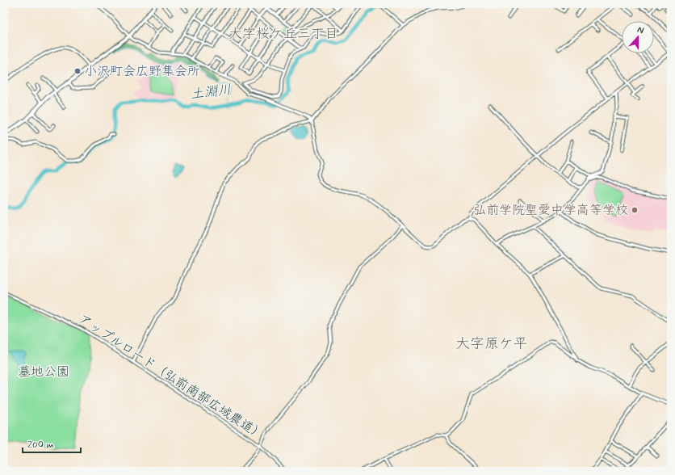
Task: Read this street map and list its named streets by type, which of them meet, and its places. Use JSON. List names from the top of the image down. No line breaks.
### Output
{"streets":{"street":["アップルロード（弘前南部広域農道）"]},"districts":["大字桜ケ丘三丁目","大字原ケ平"],"water":["土淵川"],"parks":["墓地公園"],"places":["小沢町会広野集会所","弘前学院聖愛中学高等学校"],"scale_bar":"200 m","north":"top"}
